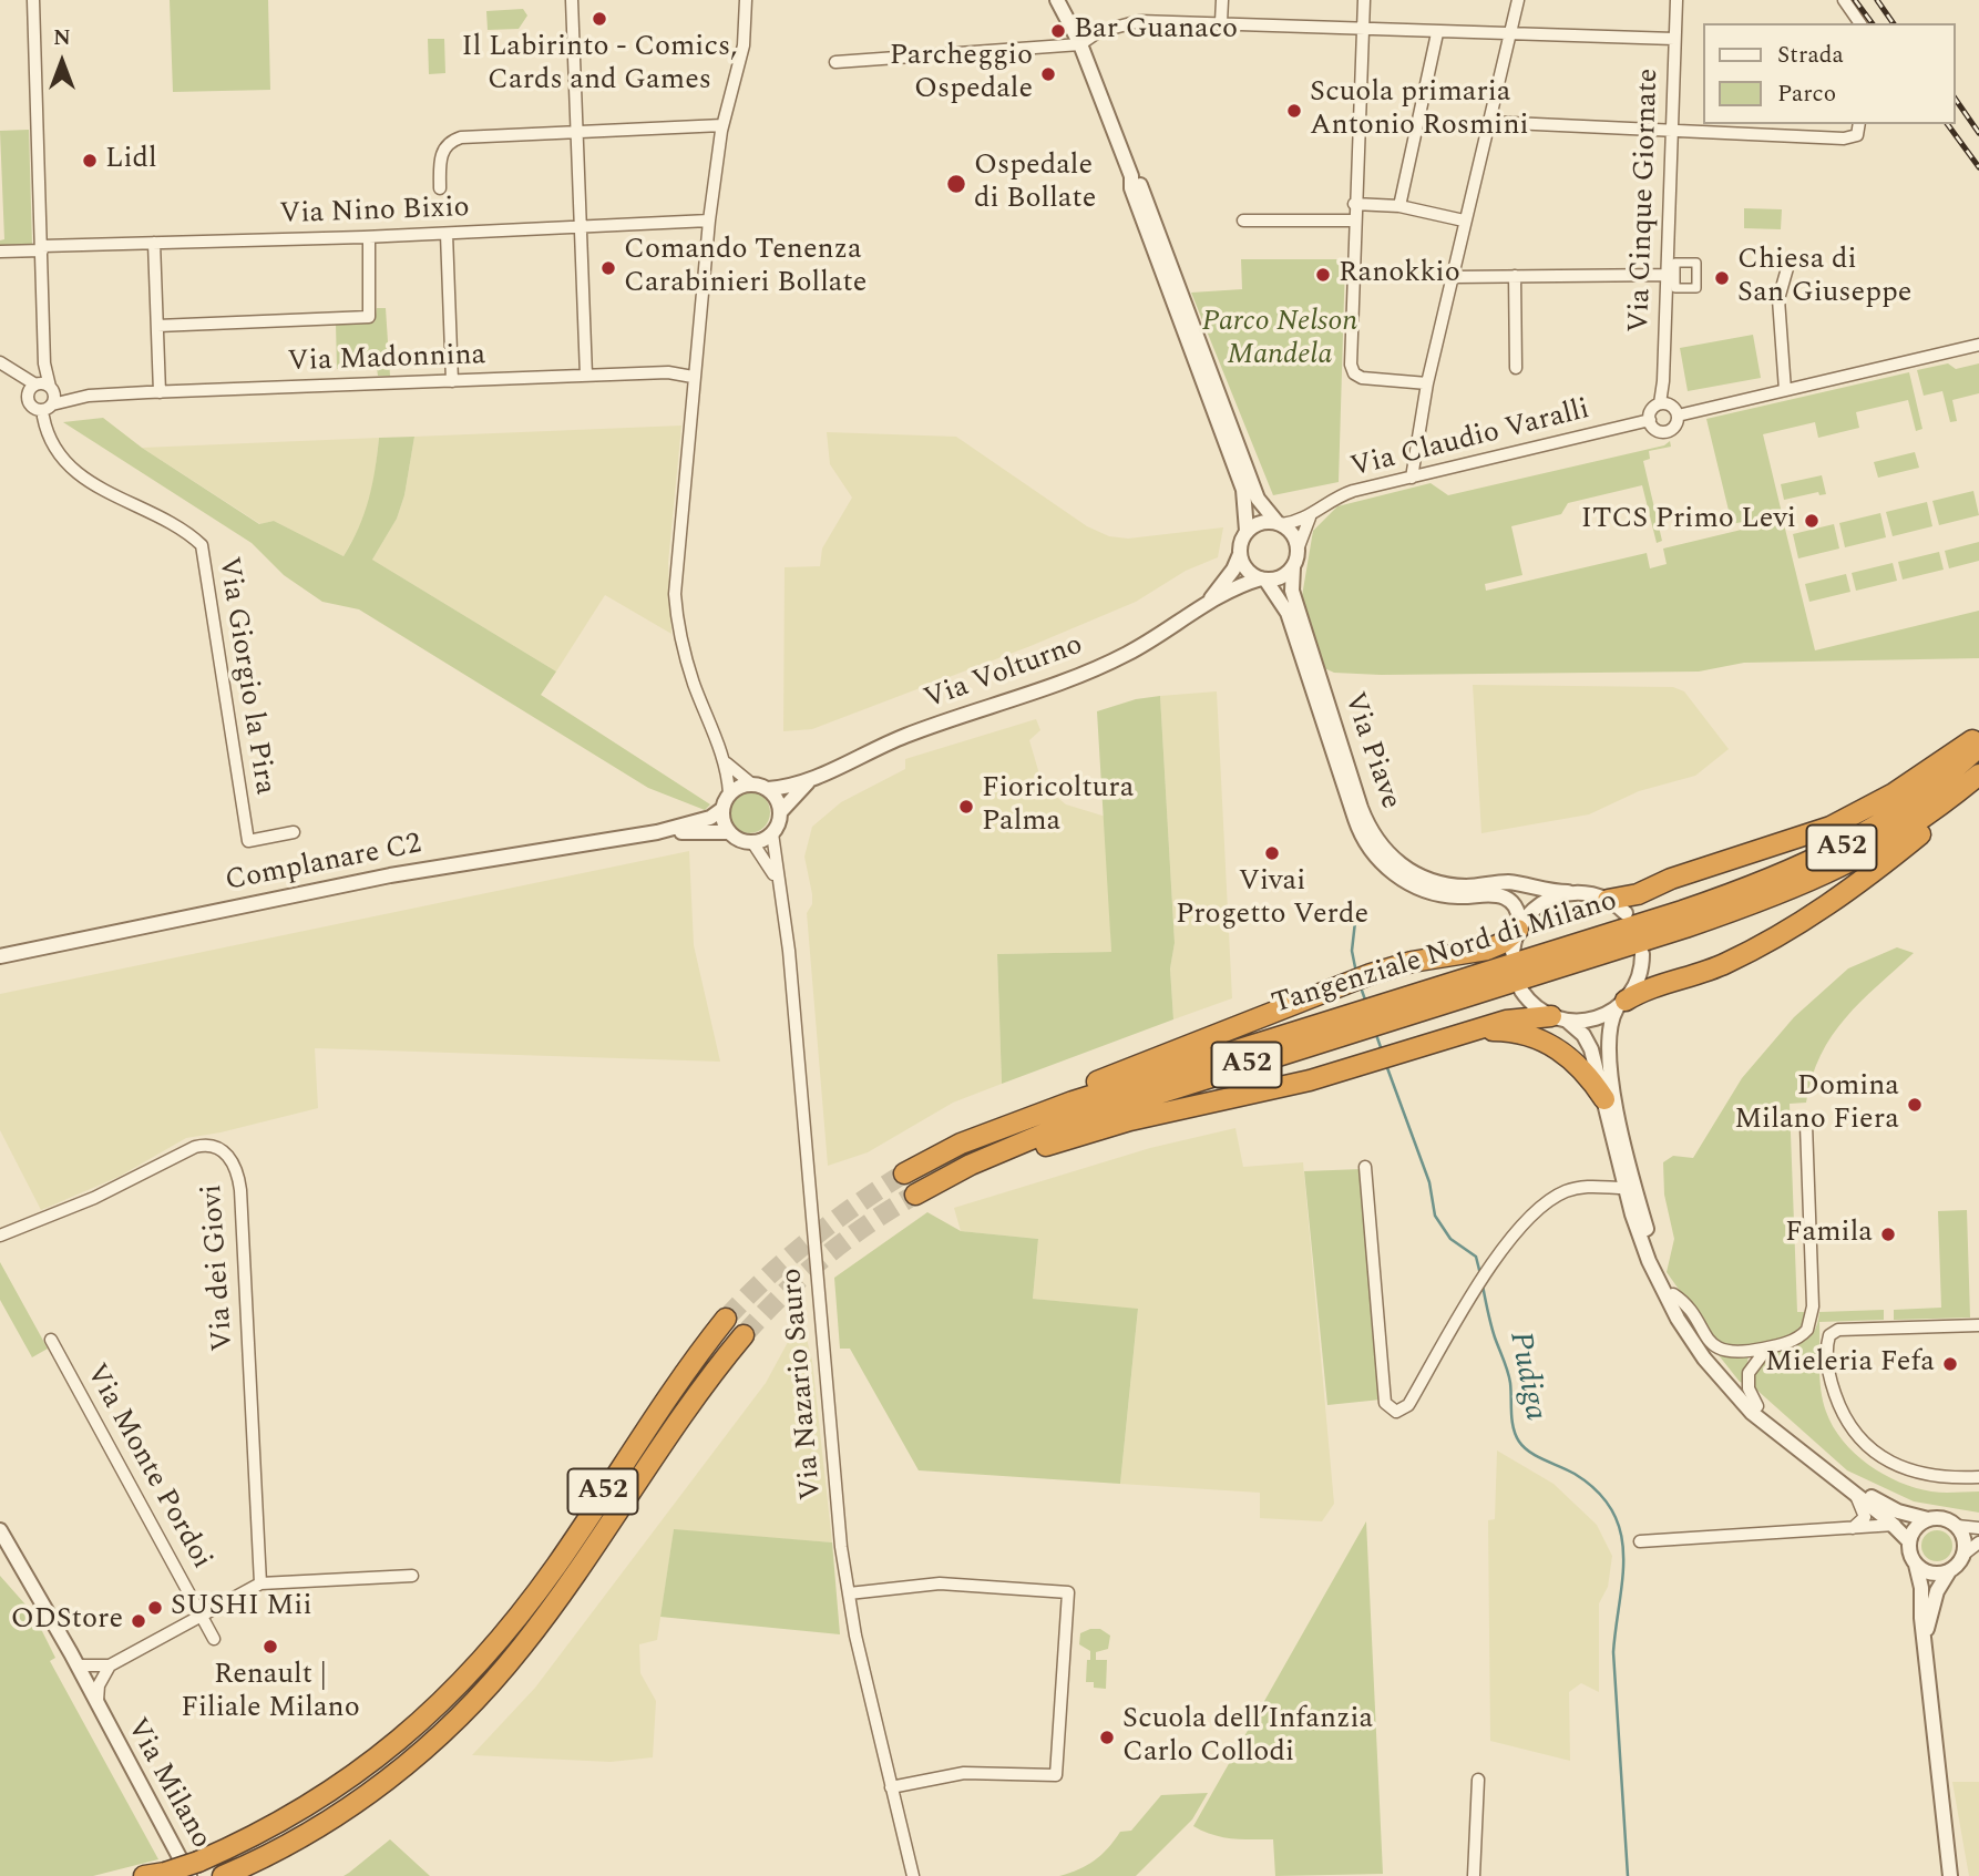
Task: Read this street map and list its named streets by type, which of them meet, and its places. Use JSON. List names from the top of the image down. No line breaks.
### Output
{"streets":{"highway":["A52","Tangenziale Nord di Milano"],"street":["Via Cinque Giornate","Via Nino Bixio","Via Madonnina","Via Claudio Varalli","Via Volturno","Via Giorgio la Pira","Via Piave","Complanare C2","Via dei Giovi","Via Nazario Sauro","Via Monte Pordoi","Via Milano"]},"crossings":[["Via Cinque Giornate","Via Claudio Varalli"],["Via Claudio Varalli","Via Volturno"],["Via Claudio Varalli","Via Piave"],["Via Volturno","Via Piave"],["Via Volturno","Complanare C2"],["Via Volturno","Via Nazario Sauro"],["Via Piave","Tangenziale Nord di Milano"],["A52","Via Milano"],["Complanare C2","Via Nazario Sauro"]],"water":["Pudiga"],"parks":["Parco Nelson Mandela"],"places":["Il Labirinto - Comics, Cards and Games","Bar Guanaco","Parcheggio Ospedale","Scuola primaria Antonio Rosmini","Lidl","Ospedale di Bollate","Comando Tenenza Carabinieri Bollate","Ranokkio","Chiesa di San Giuseppe","ITCS Primo Levi","Fioricoltura Palma","Vivai Progetto Verde","Domina Milano Fiera","Famila","Mieleria Fefa","SUSHI Mii","ODStore","Renault | Filiale Milano","Scuola dell’Infanzia Carlo Collodi"],"legend":["Strada","Parco"],"north":"top"}
